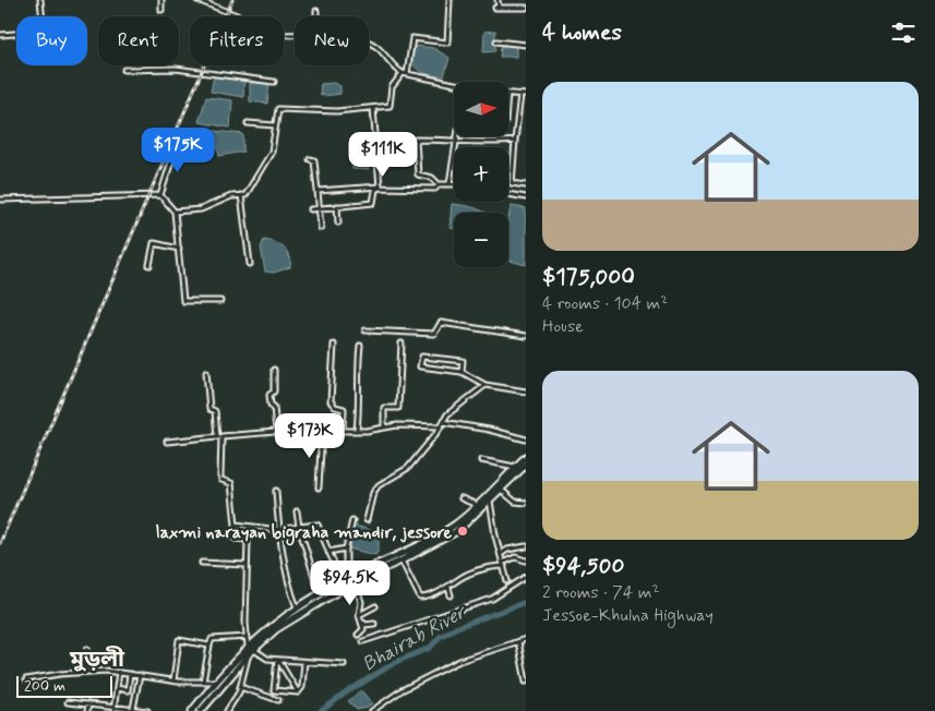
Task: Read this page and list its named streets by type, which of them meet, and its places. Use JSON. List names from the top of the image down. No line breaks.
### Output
{"districts":["মুড়লী"],"water":["Bhairab River"],"places":["laxmi narayan bigraha mandir, jessore"],"scale_bar":"200 m","north":"right","page":{"heading":"4 homes","chip":["Buy","Rent","Filters","New"],"list":[{"name":"$175,000","note":"4 rooms · 104 m² · House"},{"name":"$94,500","note":"2 rooms · 74 m² · Jessoe-Khulna Highway"}],"map_buttons":["+","−"],"price":["$175K","$111K","$173K","$94.5K"],"scale":"200 m"}}
